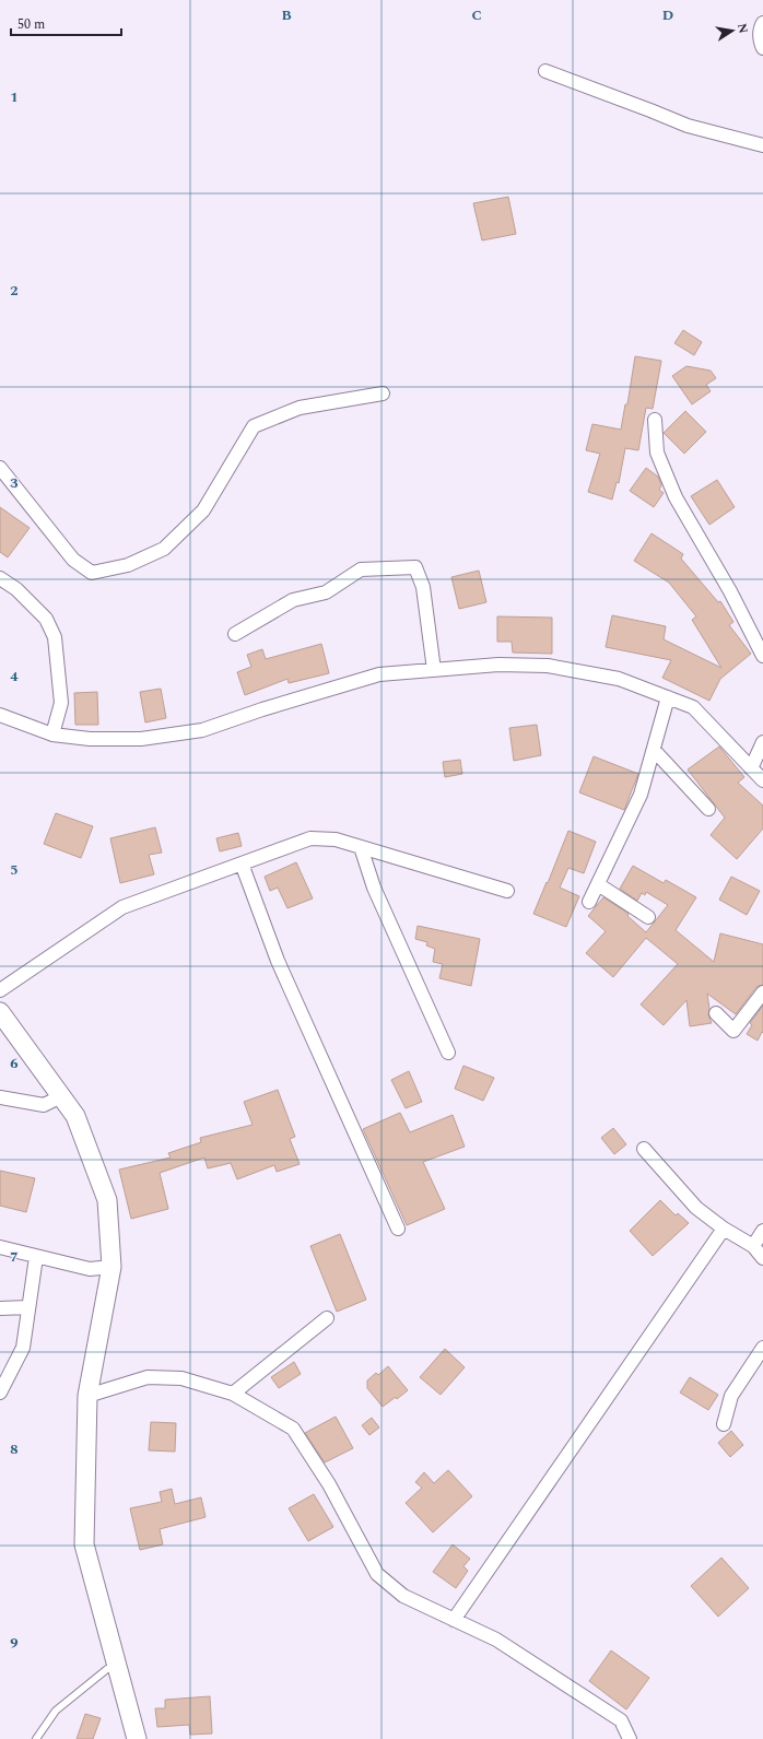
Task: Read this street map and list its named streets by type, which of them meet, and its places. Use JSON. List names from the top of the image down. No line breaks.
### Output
{"scale_bar":"50 m","north":"right","grid":{"columns":["B","C","D"],"rows":["1","2","3","4","5","6","7","8","9"]}}
